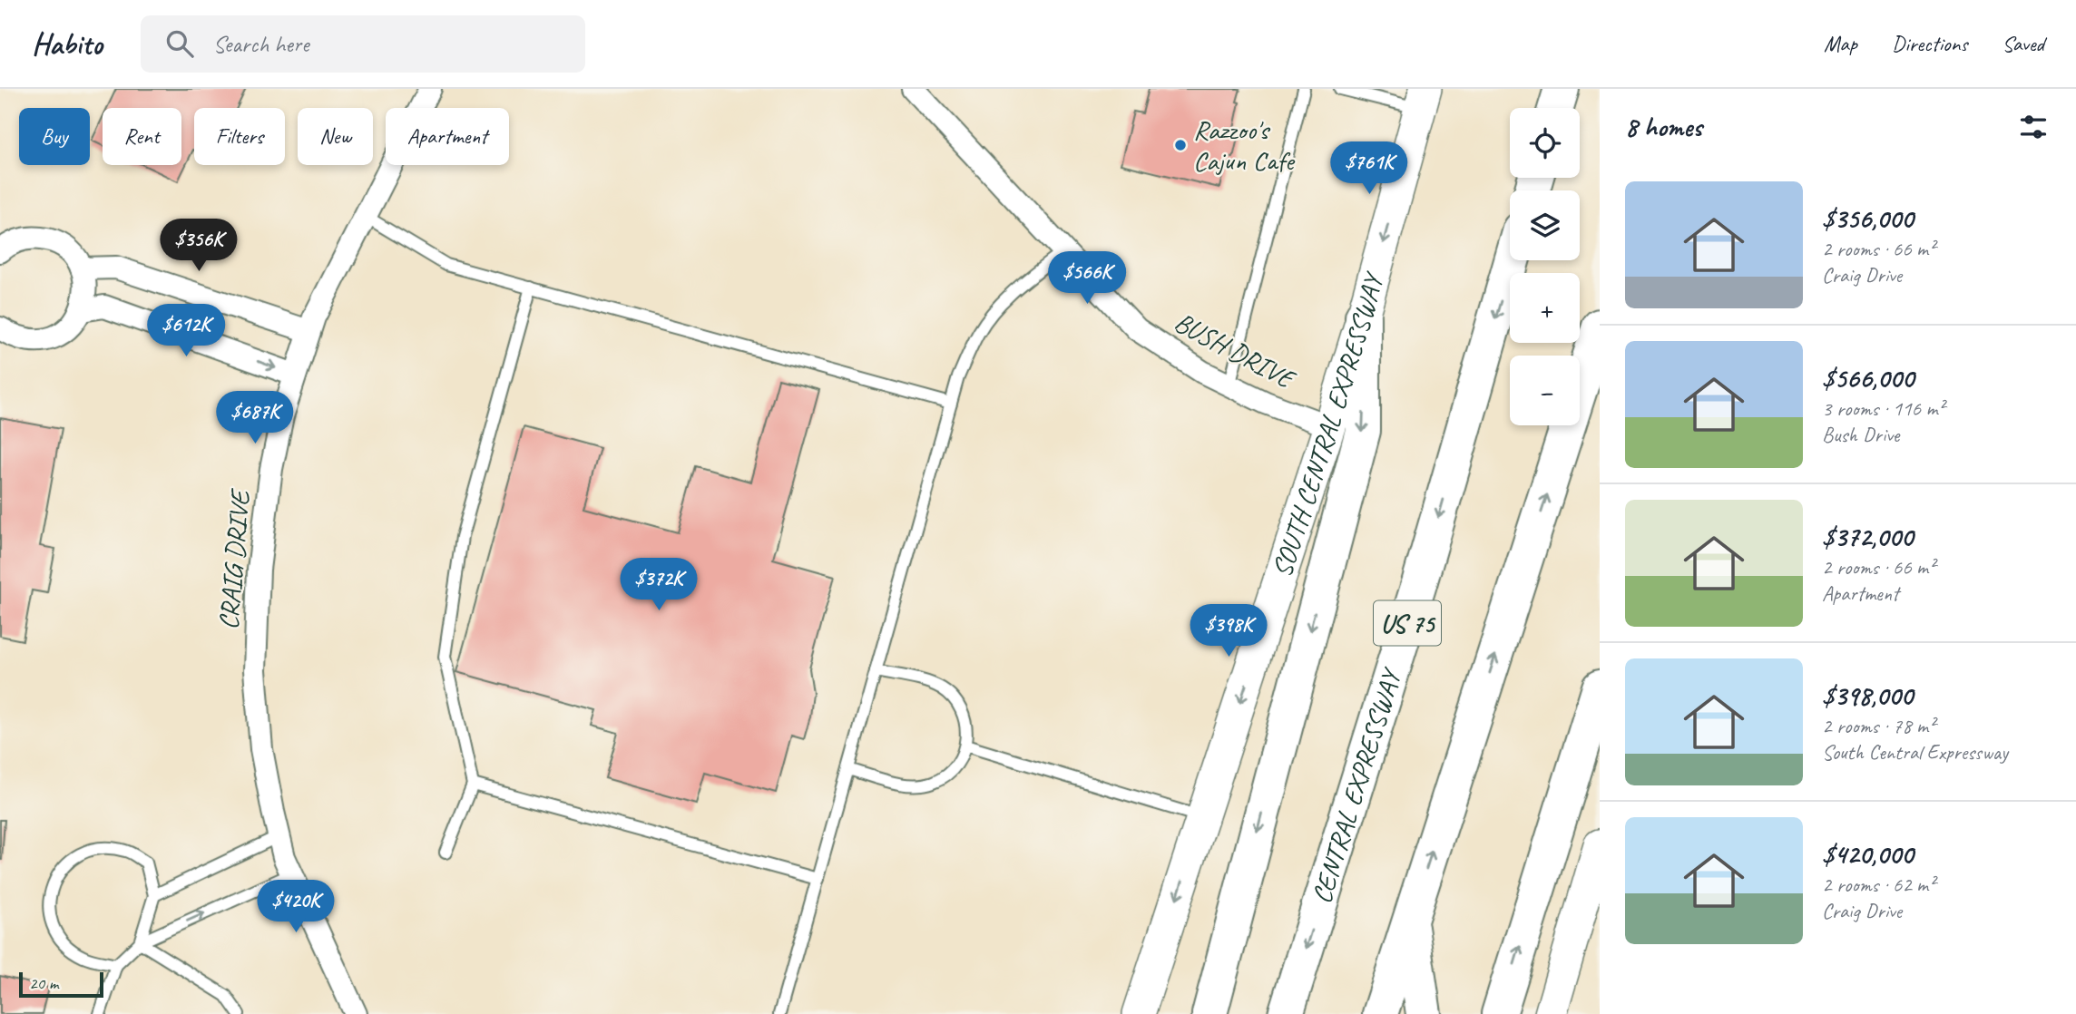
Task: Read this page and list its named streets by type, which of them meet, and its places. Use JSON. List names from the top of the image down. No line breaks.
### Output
{"streets":{"highway":["US 75","CENTRAL EXPRESSWAY"],"main road":["SOUTH CENTRAL EXPRESSWAY"],"street":["BUSH DRIVE","CRAIG DRIVE"]},"crossings":[["BUSH DRIVE","SOUTH CENTRAL EXPRESSWAY"]],"one_way":["SOUTH CENTRAL EXPRESSWAY"],"places":["Razzoo's Cajun Cafe"],"scale_bar":"20 m","page":{"header":"Habito","search":"Search here","nav":["Map","Directions","Saved"],"heading":"8 homes","map_buttons":["+","−"],"chip":["Buy","Rent","Filters","New","Apartment"],"price":["$761K","$356K","$566K","$612K","$687K","$372K","$398K","$420K"],"list":[{"name":"$356,000","note":"2 rooms · 66 m² · Craig Drive"},{"name":"$566,000","note":"3 rooms · 116 m² · Bush Drive"},{"name":"$372,000","note":"2 rooms · 66 m² · Apartment"},{"name":"$398,000","note":"2 rooms · 78 m² · South Central Expressway"},{"name":"$420,000","note":"2 rooms · 62 m² · Craig Drive"}],"scale":"20 m"}}
